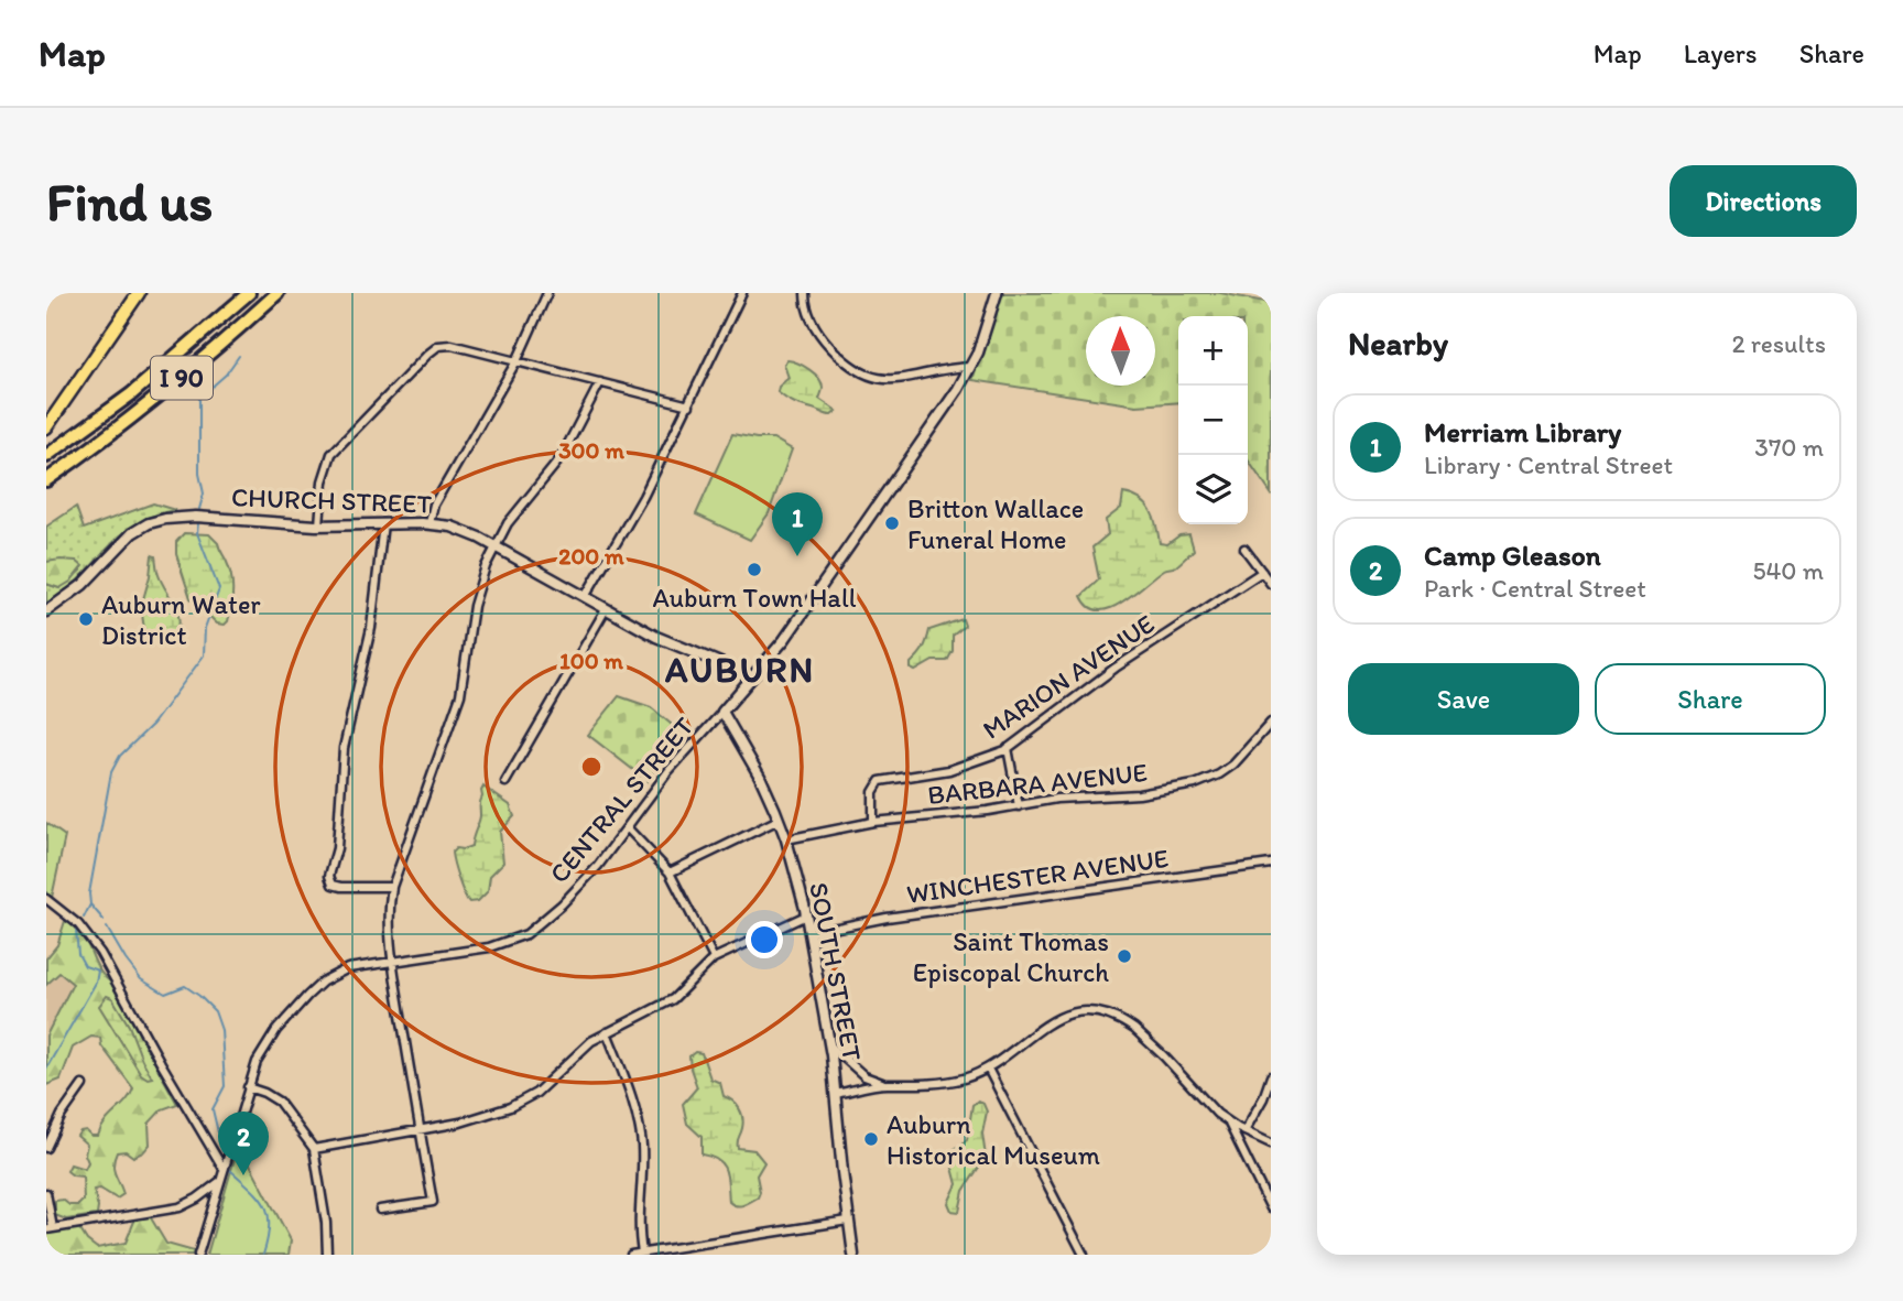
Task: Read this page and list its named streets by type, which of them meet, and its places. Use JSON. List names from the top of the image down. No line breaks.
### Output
{"streets":{"highway":["I 90"],"street":["CHURCH STREET","MARION AVENUE","BARBARA AVENUE","CENTRAL STREET","WINCHESTER AVENUE","SOUTH STREET"]},"crossings":[["CHURCH STREET","CENTRAL STREET"],["MARION AVENUE","BARBARA AVENUE"],["BARBARA AVENUE","SOUTH STREET"],["CENTRAL STREET","SOUTH STREET"],["WINCHESTER AVENUE","SOUTH STREET"]],"districts":["AUBURN"],"places":["Britton Wallace Funeral Home","Auburn Town Hall","Auburn Water District","Saint Thomas Episcopal Church","Auburn Historical Museum"],"north":"top","page":{"header":"Map","nav":["Map","Layers","Share"],"buttons":["Directions",["Save","Share"]],"title":"Find us","heading":["Nearby","2 results"],"map_buttons":["+","−"],"list":[{"mark":"1","name":"Merriam Library","note":"Library · Central Street","value":"370 m"},{"mark":"2","name":"Camp Gleason","note":"Park · Central Street","value":"540 m"}],"pins":["1","2"]},"rings":["300 m","200 m","100 m"]}
